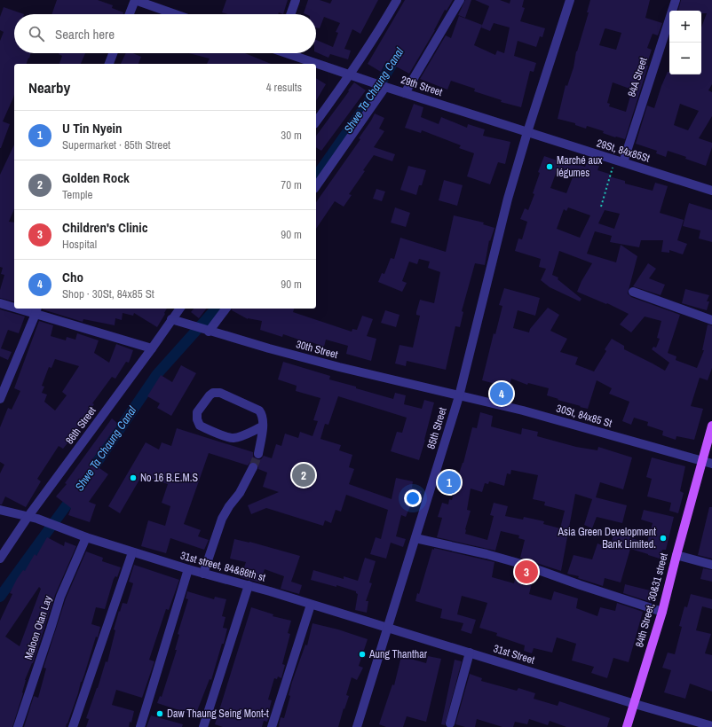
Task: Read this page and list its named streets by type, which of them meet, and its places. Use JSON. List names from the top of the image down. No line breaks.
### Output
{"streets":{"main road":["84th Street, 30&31 street"],"street":["84A Street","29th Street","29St, 84x85St","30th Street","30St, 84x85 St","86th Street","85th Street","31st street, 84&86th st","Maloon Otan Lay","31st Street"]},"crossings":[["84A Street","29St, 84x85St"],["29th Street","29St, 84x85St"],["29th Street","85th Street"],["29St, 84x85St","85th Street"],["30th Street","30St, 84x85 St"],["30th Street","86th Street"],["30th Street","85th Street"],["30St, 84x85 St","85th Street"],["30St, 84x85 St","84th Street, 30&31 street"],["86th Street","31st street, 84&86th st"],["85th Street","31st street, 84&86th st"],["85th Street","31st Street"],["31st street, 84&86th st","Maloon Otan Lay"],["31st street, 84&86th st","31st Street"],["84th Street, 30&31 street","31st Street"]],"water":["Shwe Ta Chaung Canal"],"places":["Marché aux légumes","No 16 B.E.M.S","Asia Green Development Bank Limited.","Aung Thanthar","Daw Thaung Seing Mont-t"],"page":{"map_buttons":["+","−"],"search":"Search here","heading":["Nearby","4 results"],"list":[{"mark":"1","name":"U Tin Nyein","note":"Supermarket · 85th Street","value":"30 m"},{"mark":"2","name":"Golden Rock","note":"Temple","value":"70 m"},{"mark":"3","name":"Children's Clinic","note":"Hospital","value":"90 m"},{"mark":"4","name":"Cho","note":"Shop · 30St, 84x85 St","value":"90 m"}],"pins":["4","2","1","3"]}}
